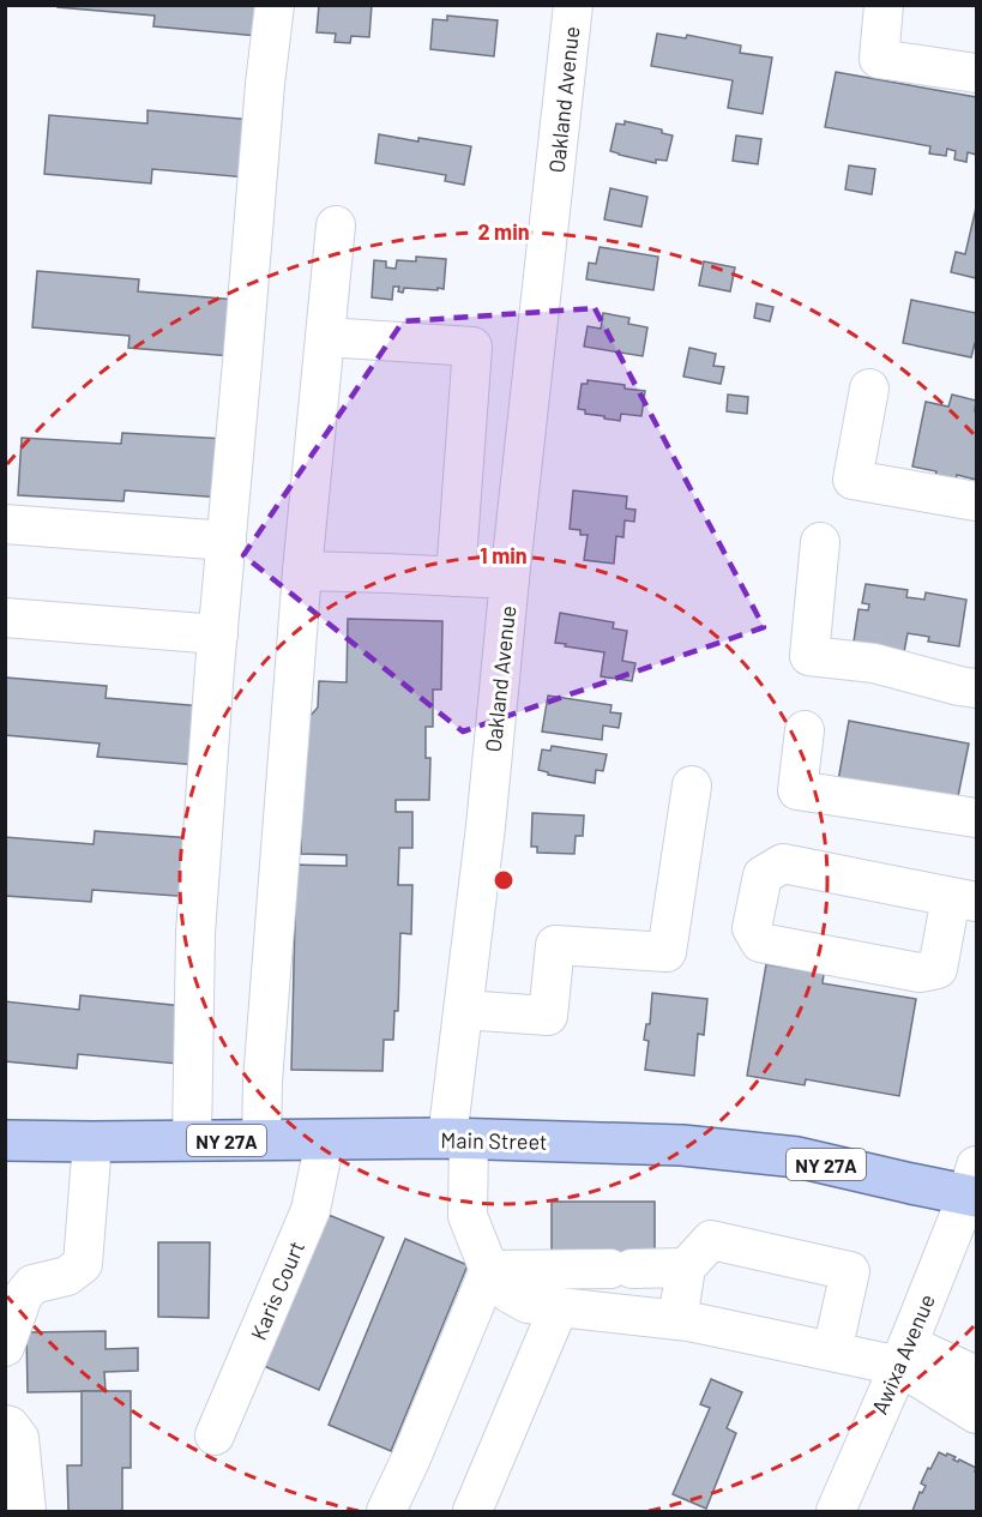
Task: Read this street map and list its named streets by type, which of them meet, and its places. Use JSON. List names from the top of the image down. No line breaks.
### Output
{"streets":{"main road":["NY 27A","Main Street"],"street":["Oakland Avenue","Karis Court","Awixa Avenue"]},"crossings":[["Oakland Avenue","Main Street"],["Main Street","Karis Court"],["Main Street","Awixa Avenue"]],"rings":["2 min","1 min"]}
